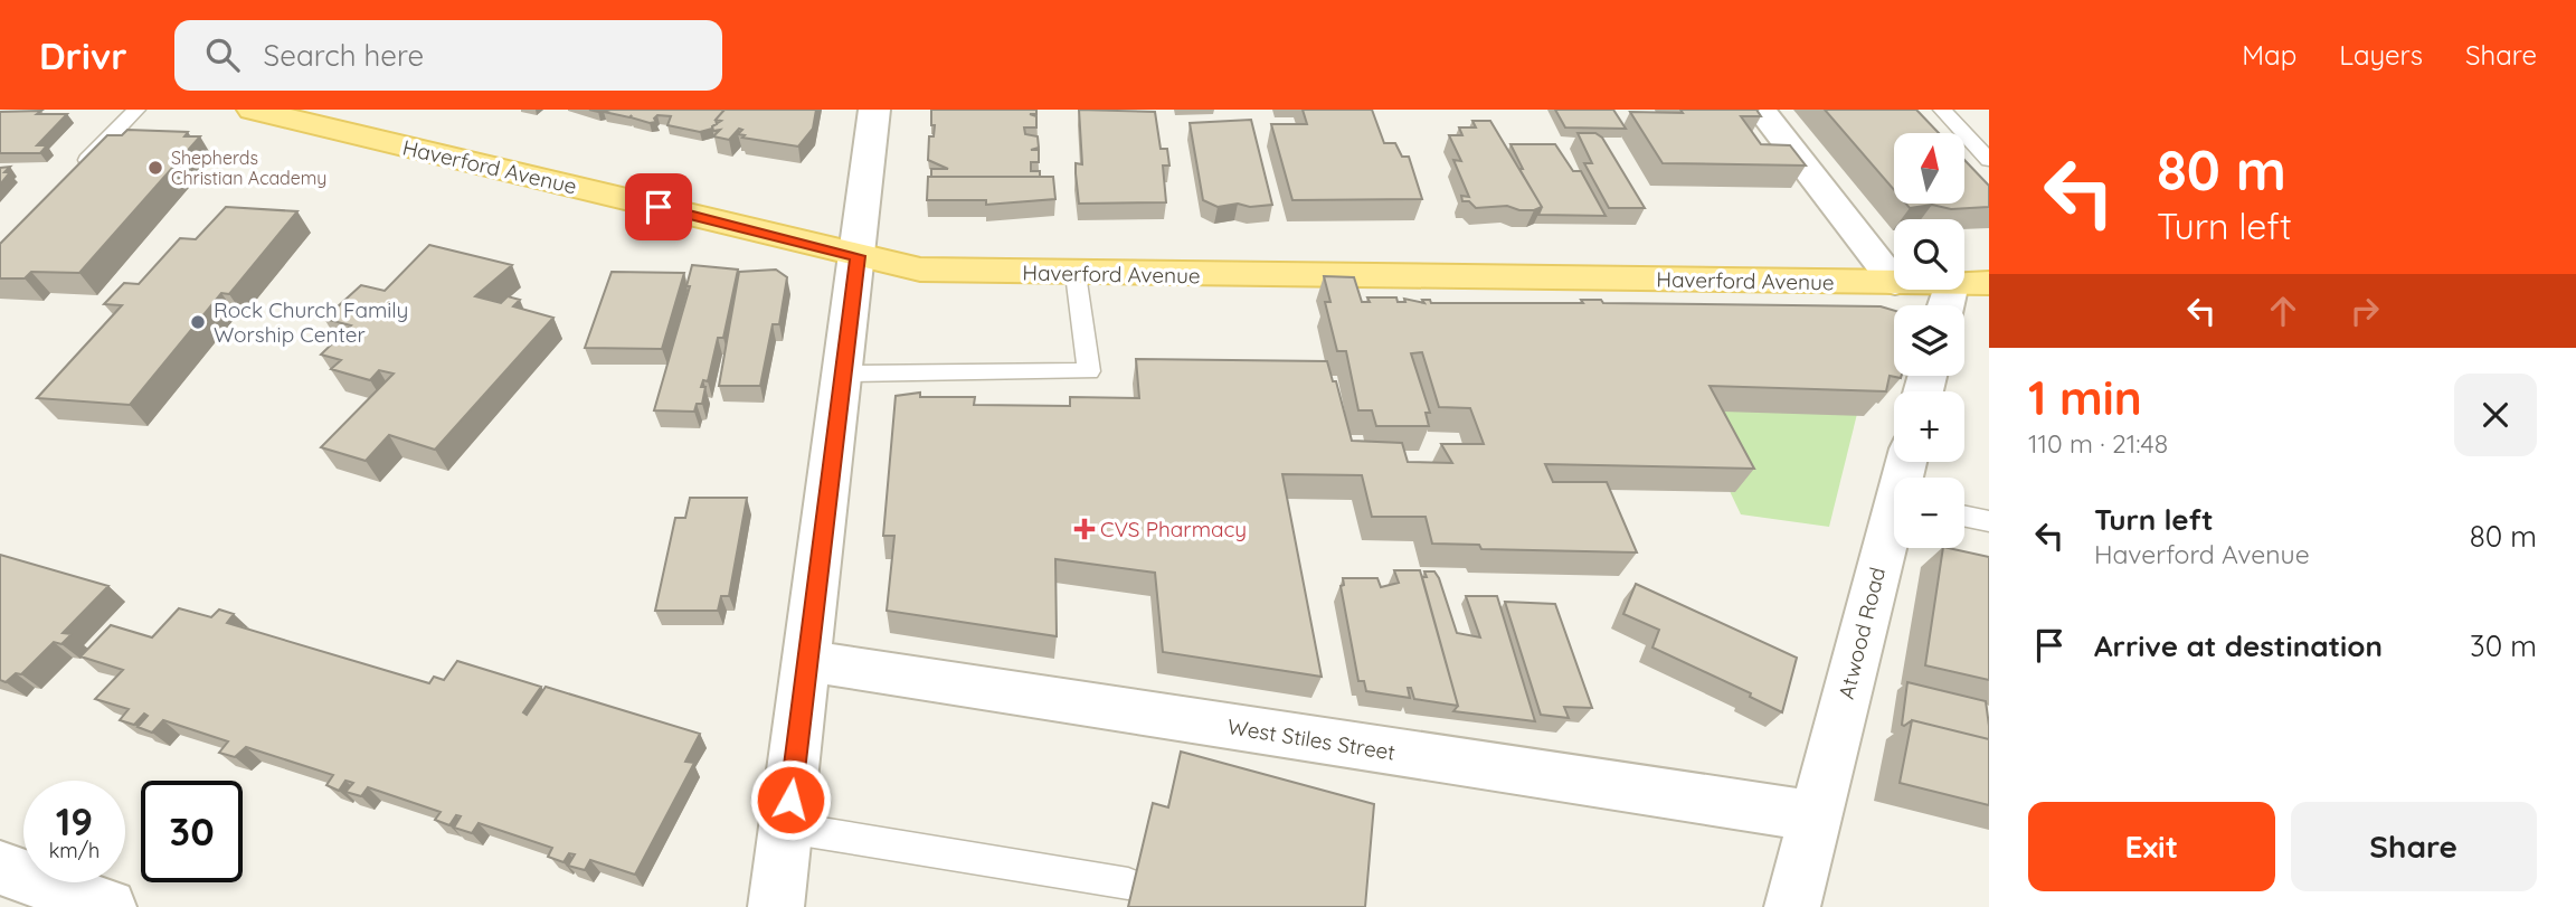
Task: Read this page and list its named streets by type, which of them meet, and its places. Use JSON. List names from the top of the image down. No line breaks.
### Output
{"streets":{"main road":["Haverford Avenue"],"street":["Atwood Road","West Stiles Street"]},"crossings":[["Atwood Road","West Stiles Street"]],"places":{"other":["Shepherds Christian Academy","Rock Church Family Worship Center"],"health":["CVS Pharmacy"]},"north":"top","page":{"header":"Drivr","search":"Search here","nav":["Map","Layers","Share"],"turn":["80 m","Turn left"],"map_buttons":["+","−"],"heading":["1 min","110 m · 21:48"],"list":[{"name":"Turn left","note":"Haverford Avenue","value":"80 m"},{"name":"Arrive at destination","value":"30 m"}],"speed":"19 km/h","limit":"30","buttons":["Exit","Share"]}}
